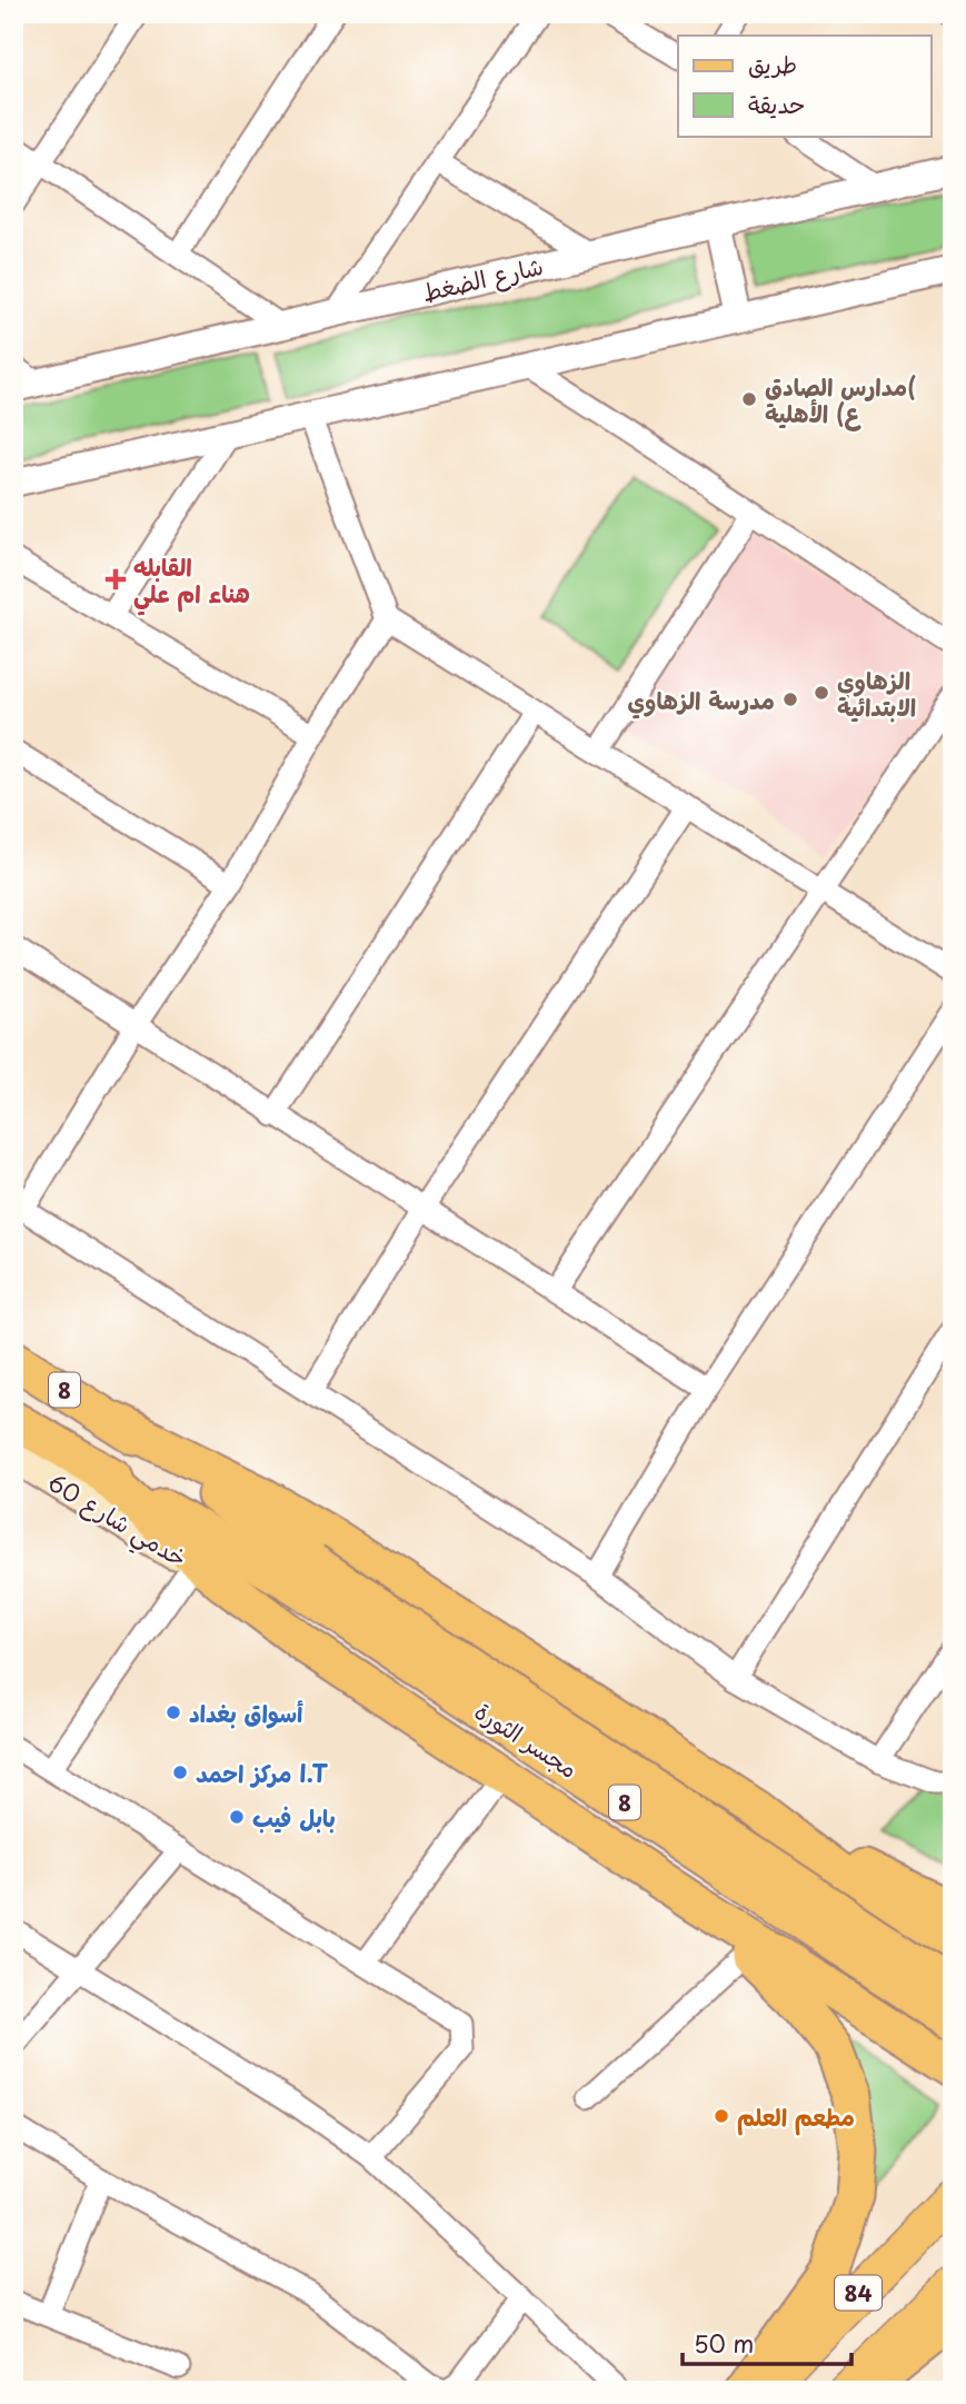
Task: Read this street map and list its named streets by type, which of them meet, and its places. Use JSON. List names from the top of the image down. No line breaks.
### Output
{"streets":{"highway":["8","مجسر الثورة"],"main road":["خدمي شارع 60","84"],"street":["شارع الضغط"]},"crossings":[["8","مجسر الثورة"]],"places":{"other":["مدارس الصادق( ع) الأهلية","الزهاوي الابتدائية","مدرسة الزهاوي","أسواق بغداد","مركز احمد I.T","بابل فيب","مطعم العلم"],"health":["القابله هناء ام علي"]},"legend":["طريق","حديقة"],"scale_bar":"50 m"}
